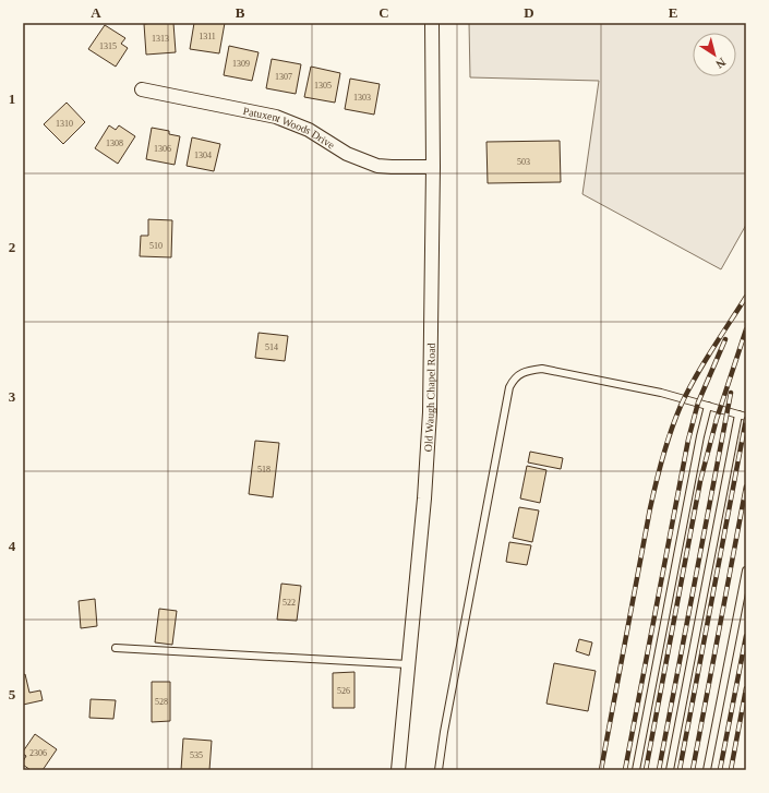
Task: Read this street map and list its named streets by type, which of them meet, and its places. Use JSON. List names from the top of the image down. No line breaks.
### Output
{"streets":{"street":["Patuxent Woods Drive","Old Waugh Chapel Road"]},"crossings":[["Patuxent Woods Drive","Old Waugh Chapel Road"]],"house_numbers":["1311","1313","1315","1309","1307","1305","1303","1310","1308","1306","1304","503","510","514","518","522","526","528","2306","535"],"north":"bottom right","grid":{"columns":["A","B","C","D","E"],"rows":["1","2","3","4","5"]}}
